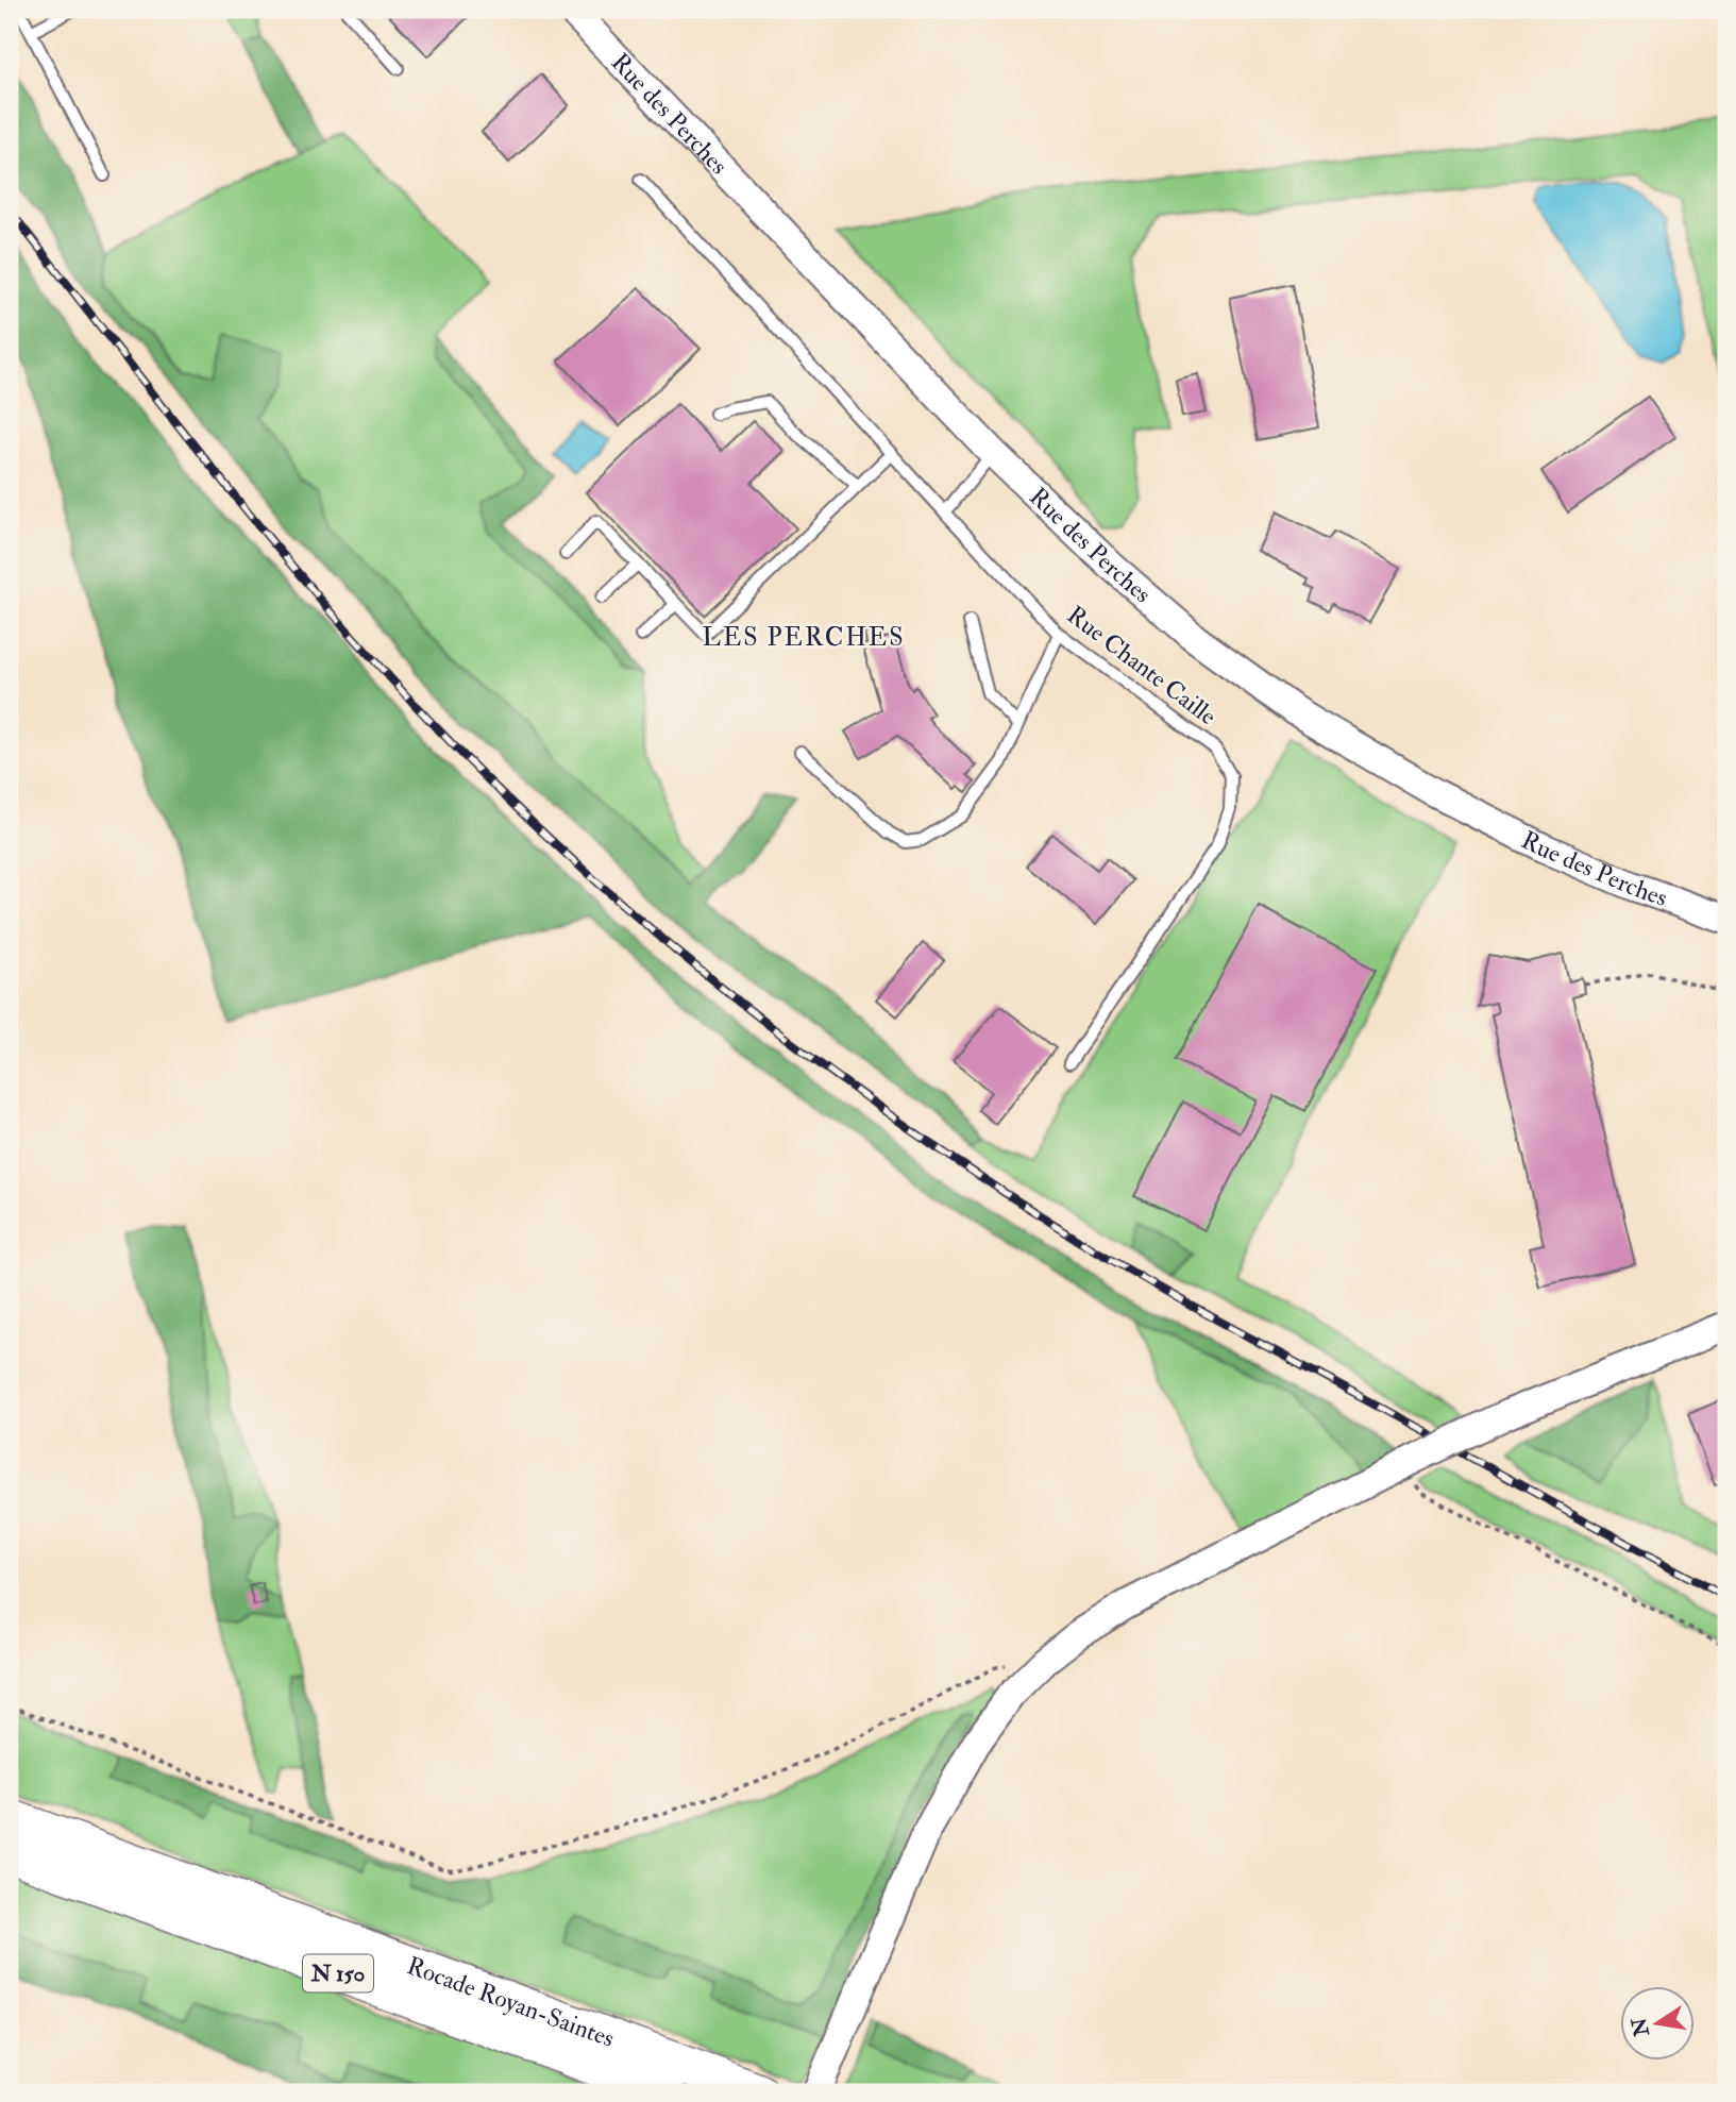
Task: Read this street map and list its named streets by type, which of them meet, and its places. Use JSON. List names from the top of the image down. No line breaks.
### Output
{"streets":{"highway":["N 150","Rocade Royan-Saintes"],"street":["Rue des Perches"],"lane":["Rue Chante Caille"]},"districts":["LES PERCHES"],"north":"left"}
